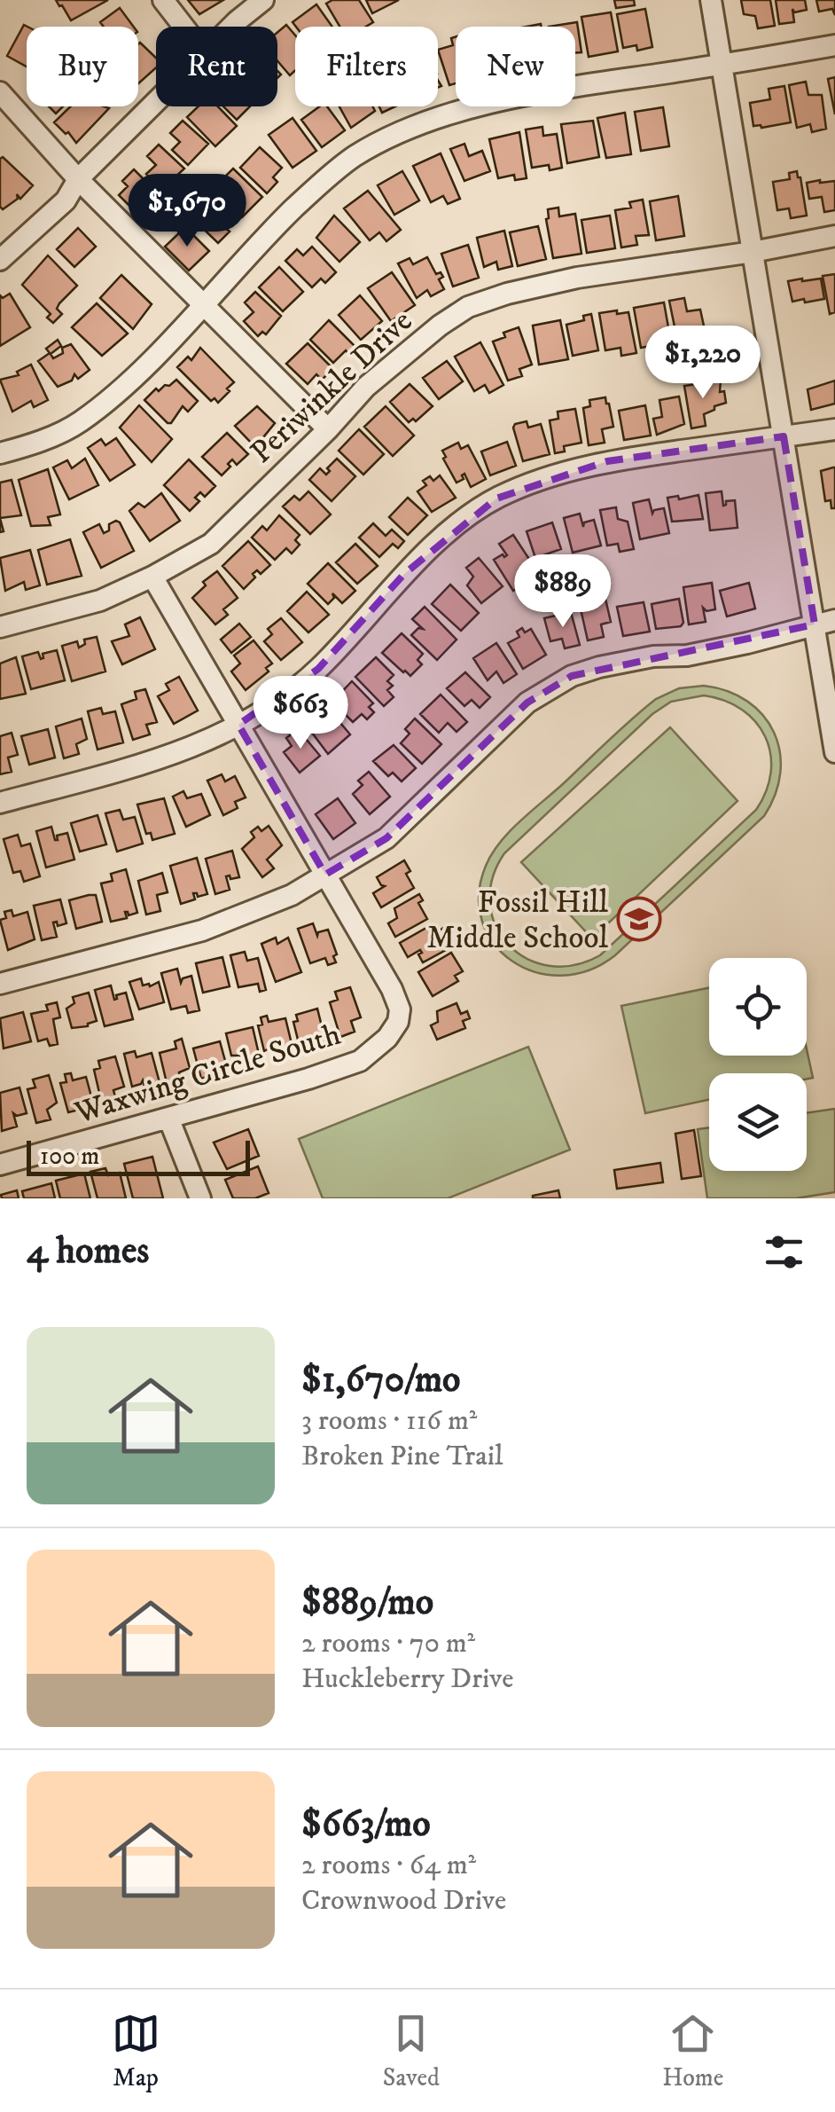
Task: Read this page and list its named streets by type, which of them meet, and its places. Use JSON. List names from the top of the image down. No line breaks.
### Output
{"streets":{"street":["Periwinkle Drive","Waxwing Circle South"]},"places":{"school or university":["Fossil Hill Middle School"]},"scale_bar":"100 m","page":{"chip":["Buy","Rent","Filters","New"],"price":["$1,670","$1,220","$889","$663"],"scale":"100 m","heading":"4 homes","list":[{"name":"$1,670/mo","note":"3 rooms · 116 m² · Broken Pine Trail"},{"name":"$889/mo","note":"2 rooms · 70 m² · Huckleberry Drive"},{"name":"$663/mo","note":"2 rooms · 64 m² · Crownwood Drive"}],"tabs":["Map","Saved","Home"]}}
